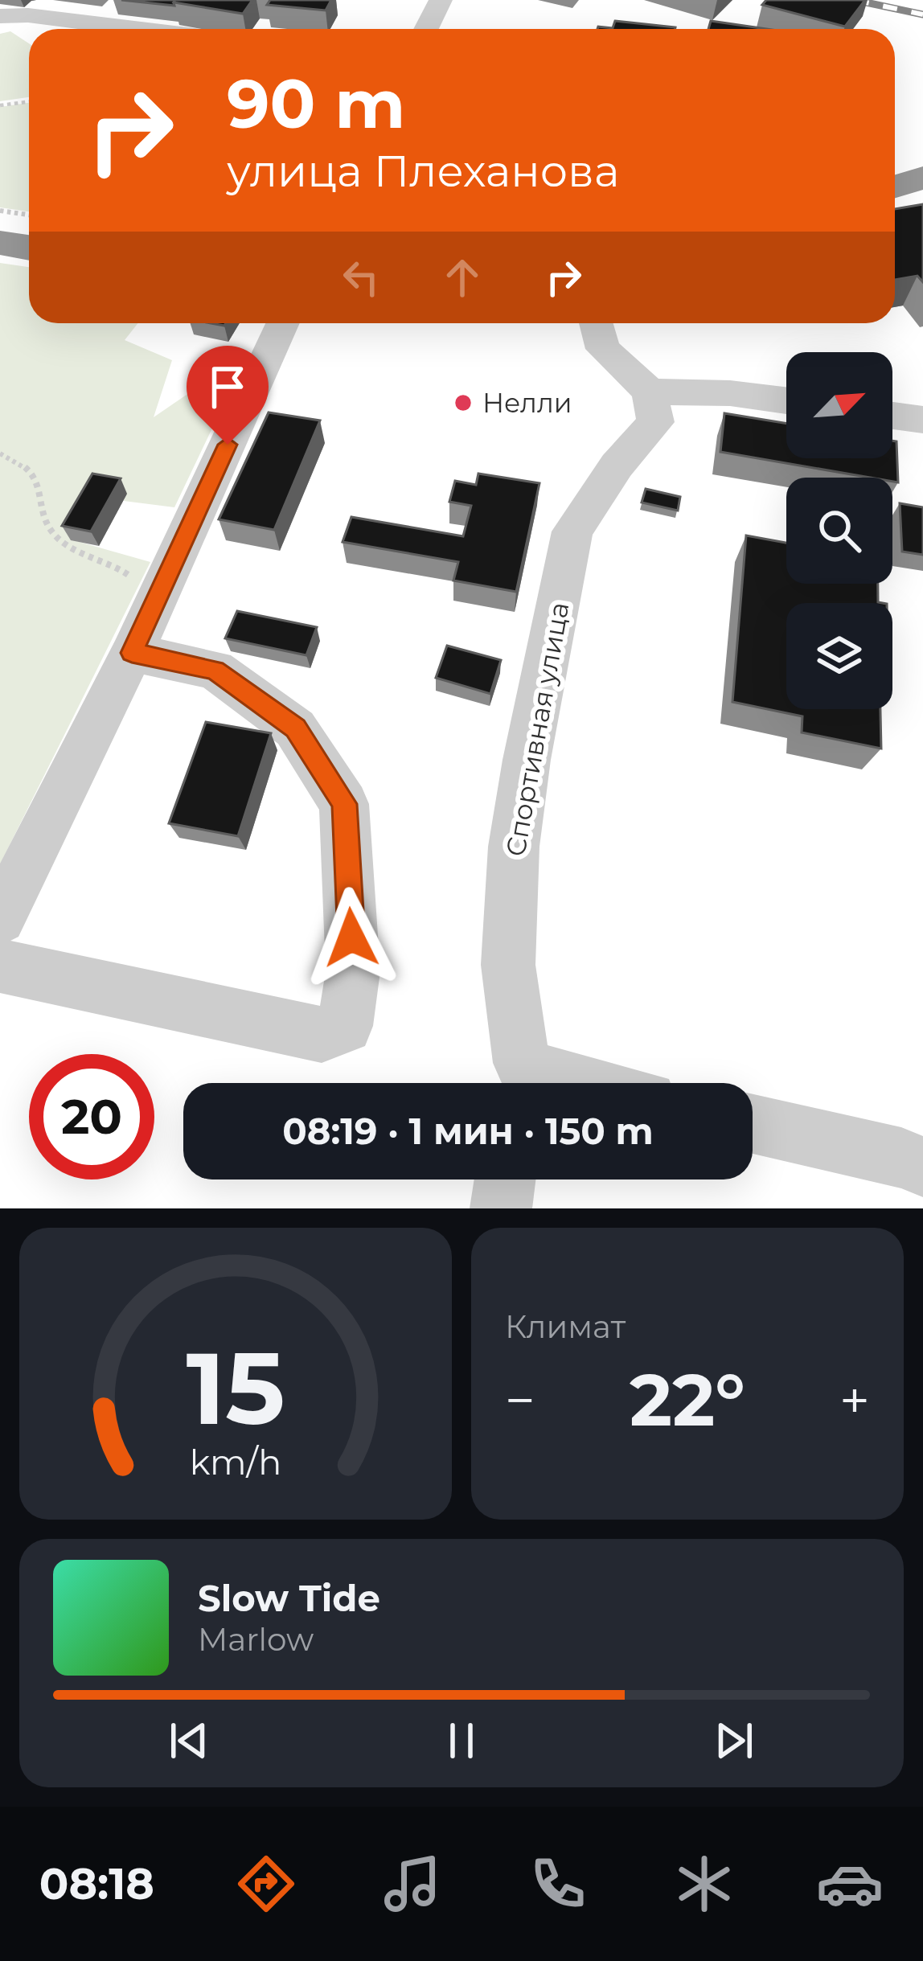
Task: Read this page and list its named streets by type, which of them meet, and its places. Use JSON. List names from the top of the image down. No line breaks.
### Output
{"streets":{"street":["Спортивная улица"]},"places":["Нелли"],"north":"top right","page":{"turn":["90 m","улица Плеханова"],"limit":"20","trip":"08:19 · 1 мин · 150 m","tile":"Климат","heat":["−","22°","+"],"song":["Slow Tide","Marlow"],"tabs":"08:18","gauge":["15","km/h"]}}
